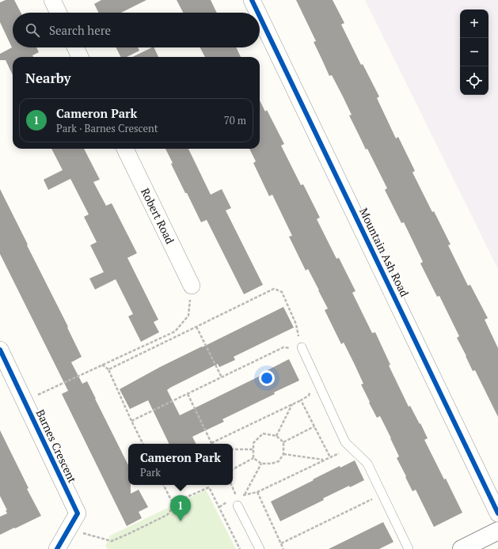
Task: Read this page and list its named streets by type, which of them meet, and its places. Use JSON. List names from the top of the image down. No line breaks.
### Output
{"streets":{"street":["Robert Road","Mountain Ash Road","Barnes Crescent"]},"page":{"map_buttons":["+","−"],"search":"Search here","heading":"Nearby","list":[{"mark":"1","name":"Cameron Park","note":"Park · Barnes Crescent","value":"70 m"}],"popup":["Cameron Park","Park"],"pins":"1"}}
